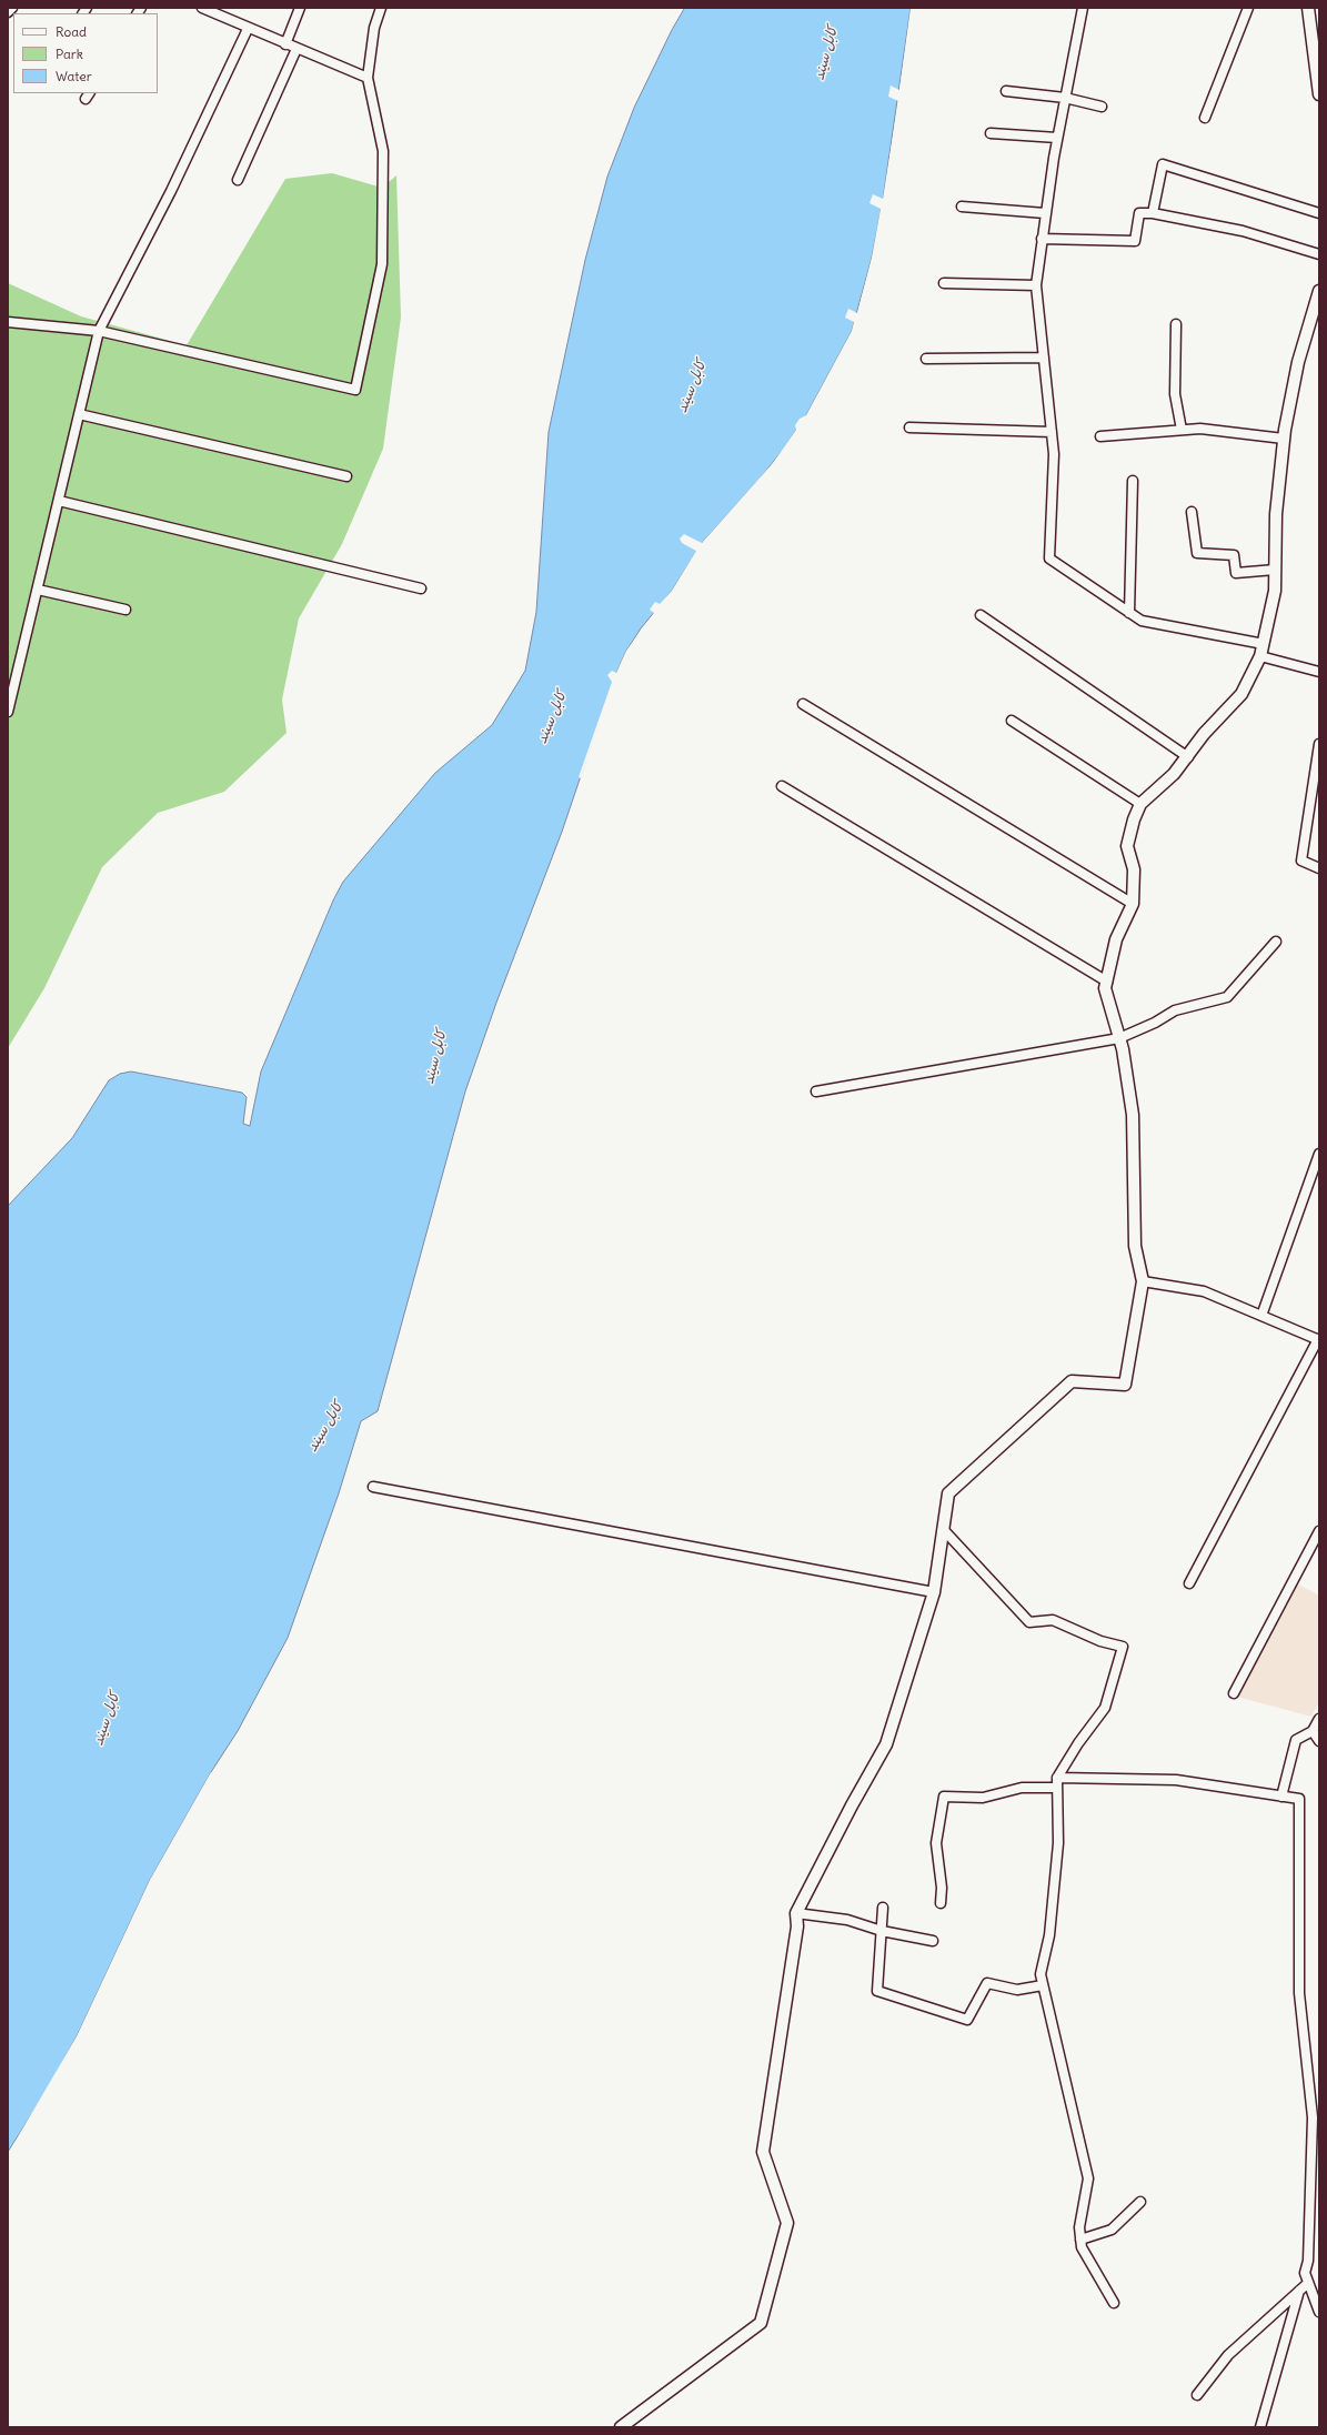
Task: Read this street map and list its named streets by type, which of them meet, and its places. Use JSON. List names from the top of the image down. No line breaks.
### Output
{"water":["کابل سيند"],"legend":["Road","Park","Water"]}
